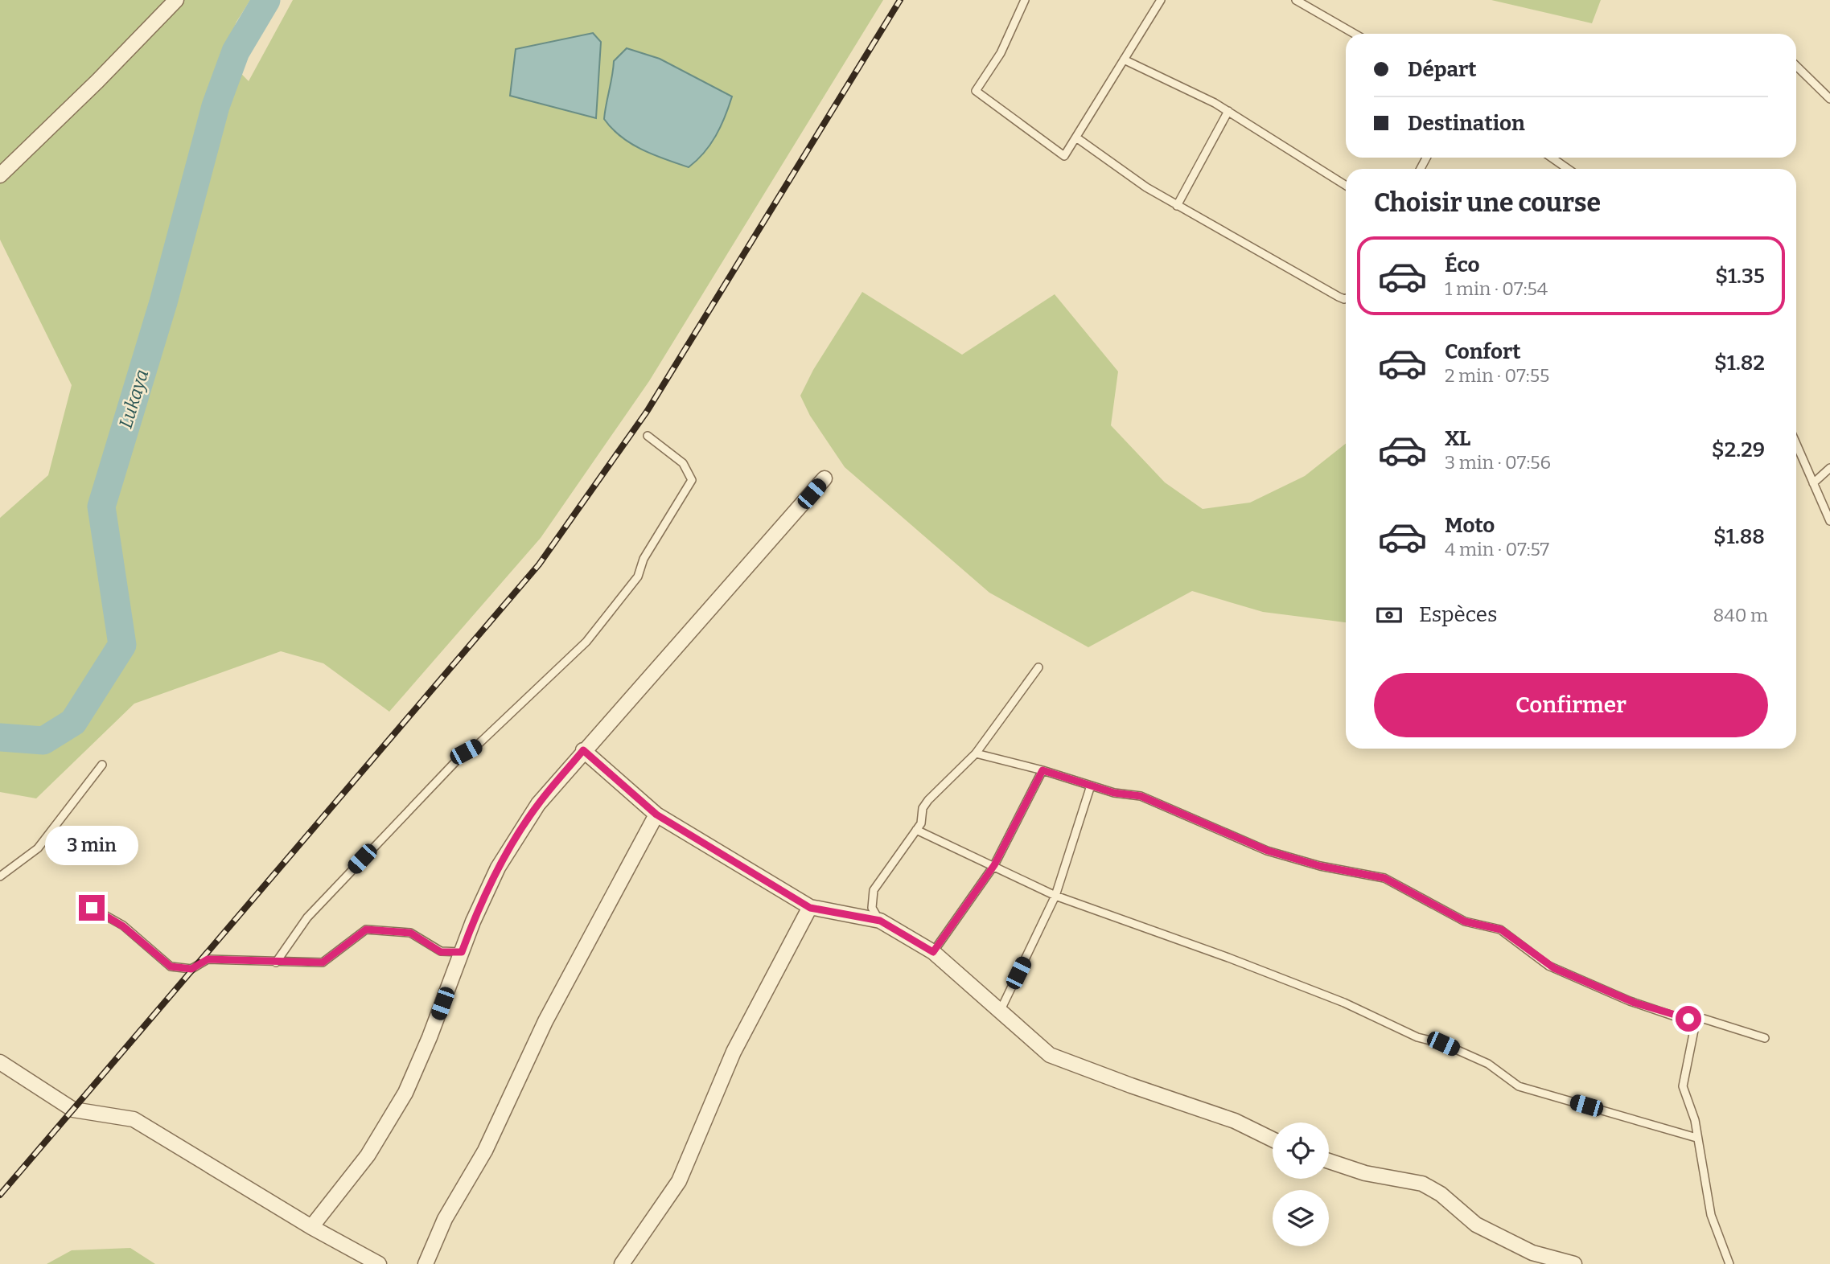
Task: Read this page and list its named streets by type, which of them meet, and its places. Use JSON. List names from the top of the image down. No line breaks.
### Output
{"water":["Lukaya"],"page":{"banner":["Départ","Destination"],"heading":"Choisir une course","list":[{"name":"Éco","note":"1 min · 07:54","value":"$1.35"},{"name":"Confort","note":"2 min · 07:55","value":"$1.82"},{"name":"XL","note":"3 min · 07:56","value":"$2.29"},{"name":"Moto","note":"4 min · 07:57","value":"$1.88"}],"pay":["Espèces","840 m"],"buttons":"Confirmer","bubble":"3 min"}}
